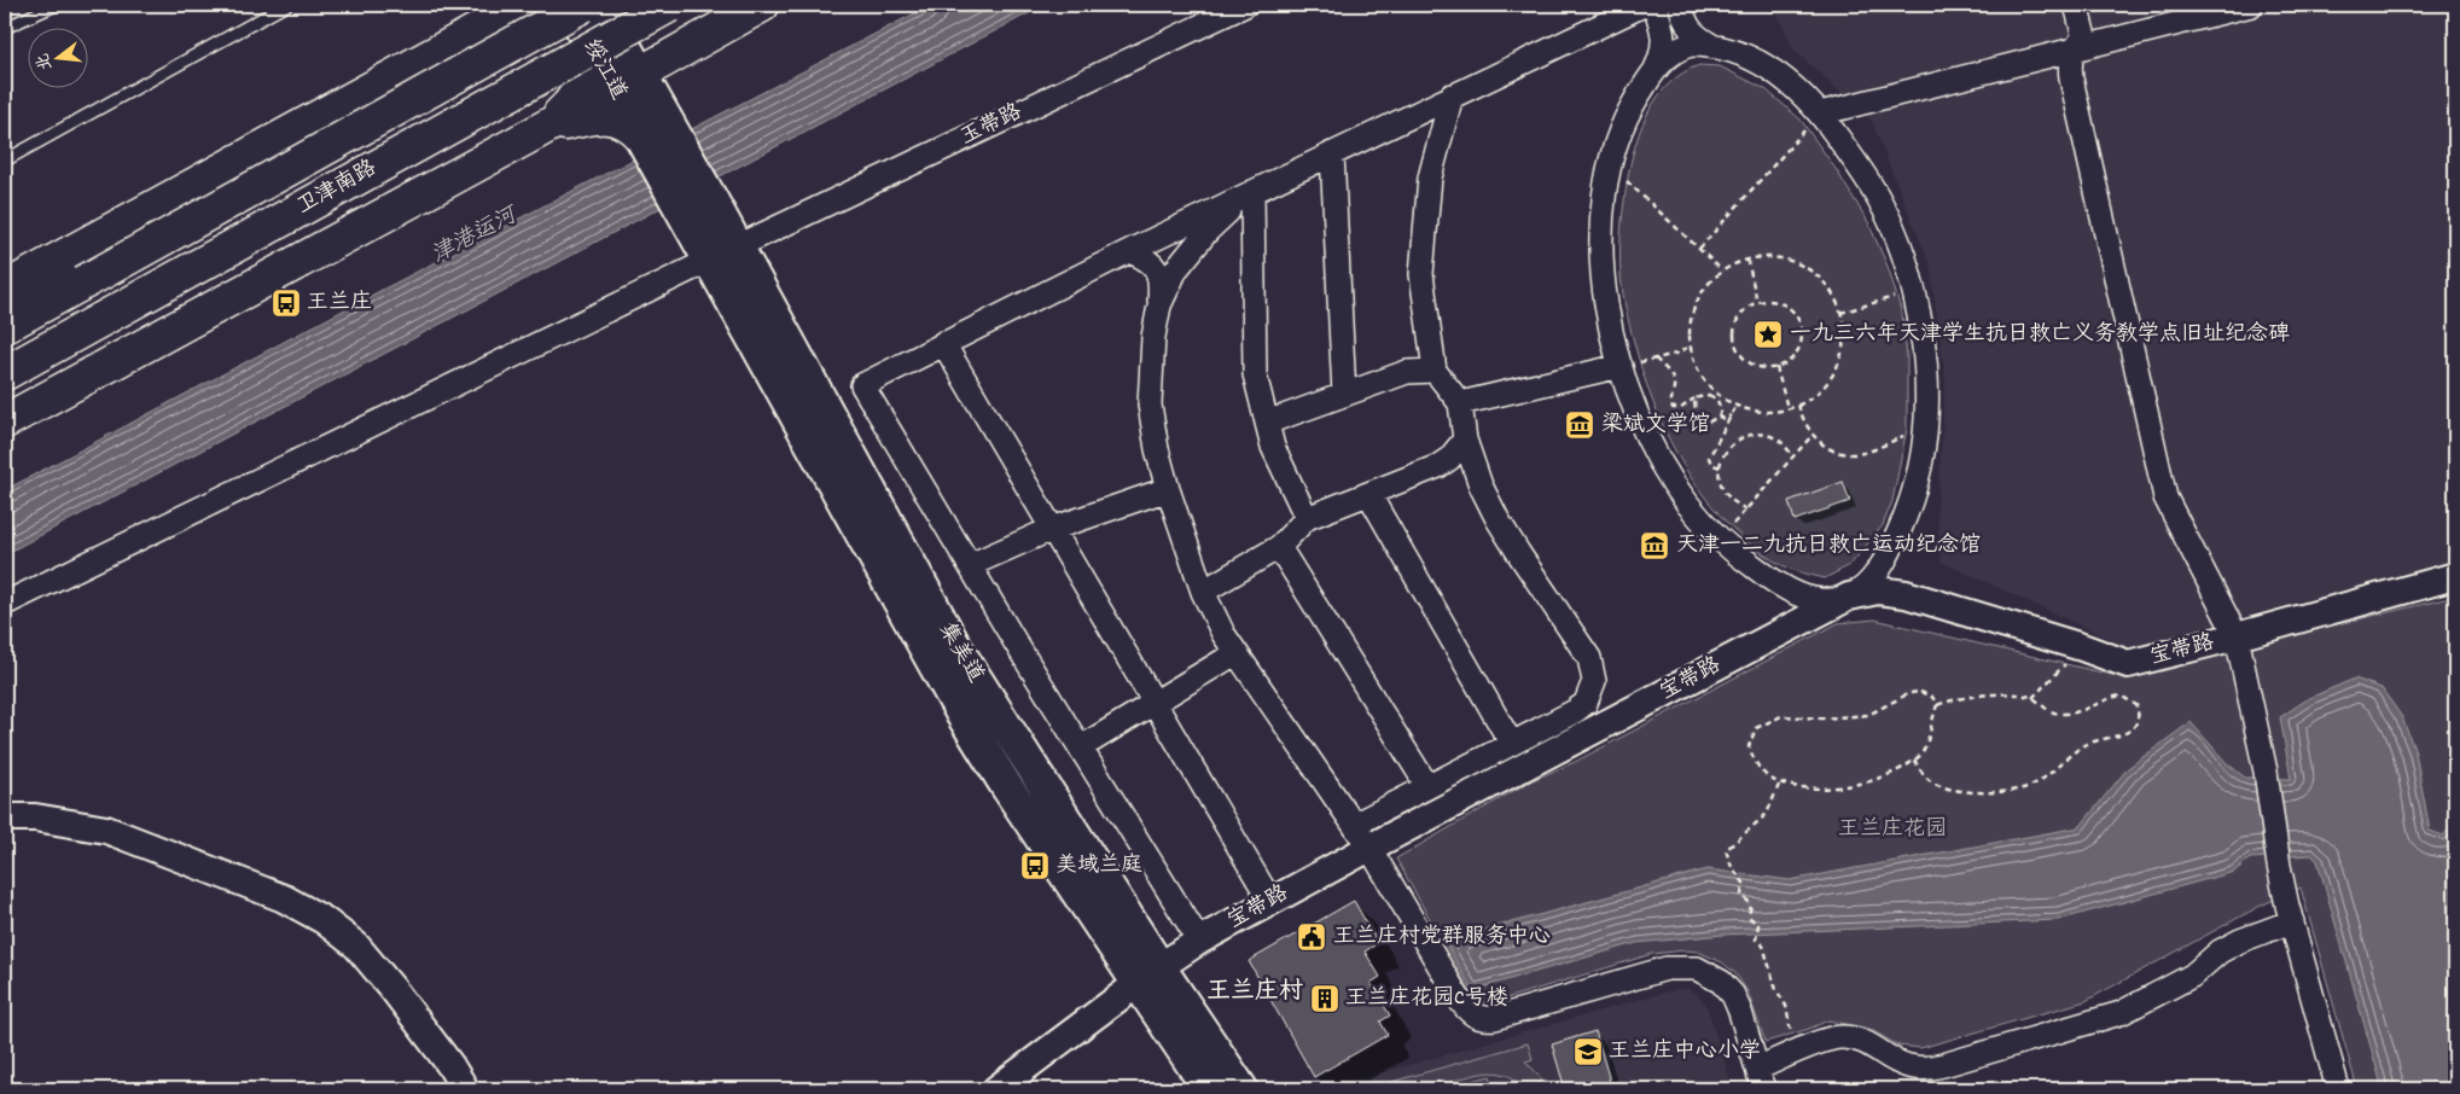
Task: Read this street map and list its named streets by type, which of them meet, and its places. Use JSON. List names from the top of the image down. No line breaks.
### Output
{"streets":{"main road":["绥江道","卫津南路","集美道"],"street":["玉带路","宝带路"]},"crossings":[["绥江道","集美道"],["玉带路","集美道"],["宝带路","集美道"]],"districts":["王兰庄村"],"water":["津港运河"],"parks":["王兰庄花园"],"places":{"bus stop":["王兰庄","美域兰庭"],"place":["一九三六年天津学生抗日救亡义务教学点旧址纪念碑"],"museum":["梁斌文学馆","天津一二九抗日救亡运动纪念馆"],"public building":["王兰庄村党群服务中心"],"building":["王兰庄花园C号楼"],"school or university":["王兰庄中心小学"]},"north":"left"}
